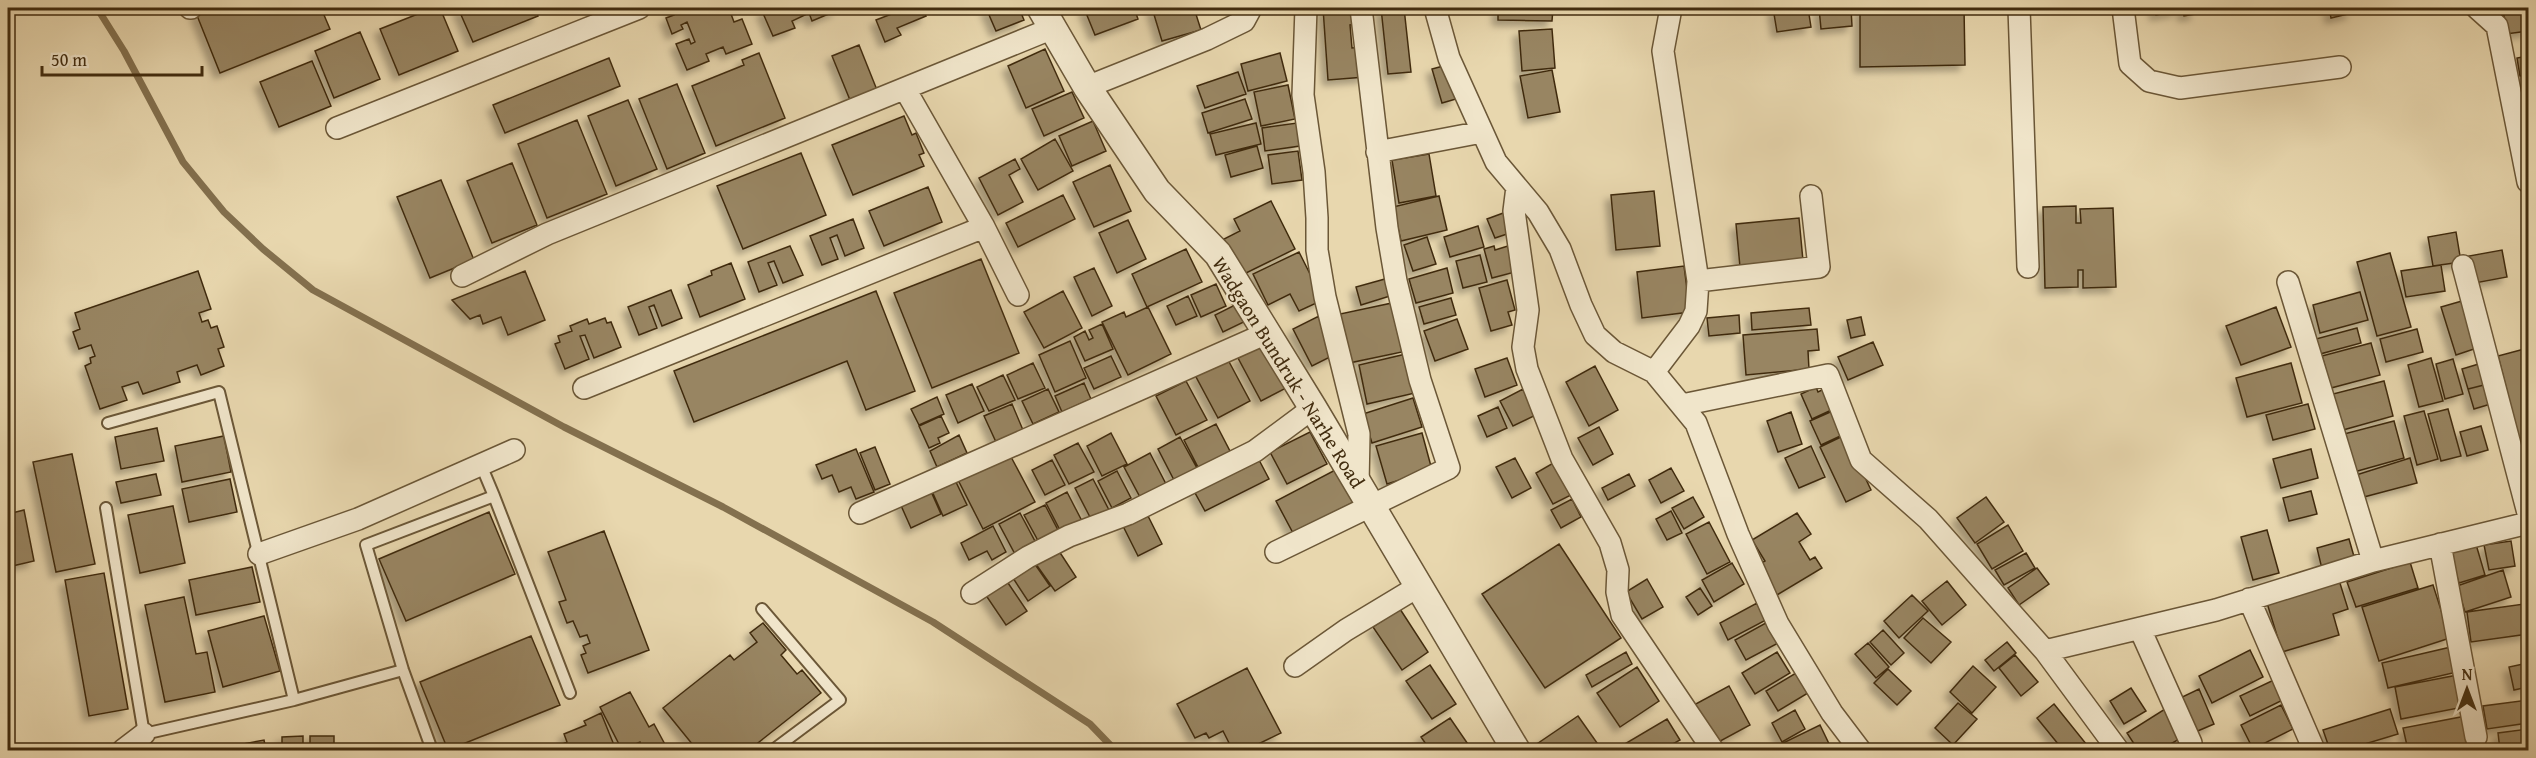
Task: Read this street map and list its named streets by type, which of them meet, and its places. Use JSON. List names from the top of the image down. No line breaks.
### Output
{"streets":{"street":["Wadgaon Bundruk - Narhe Road"]},"scale_bar":"50 m","north":"top"}
